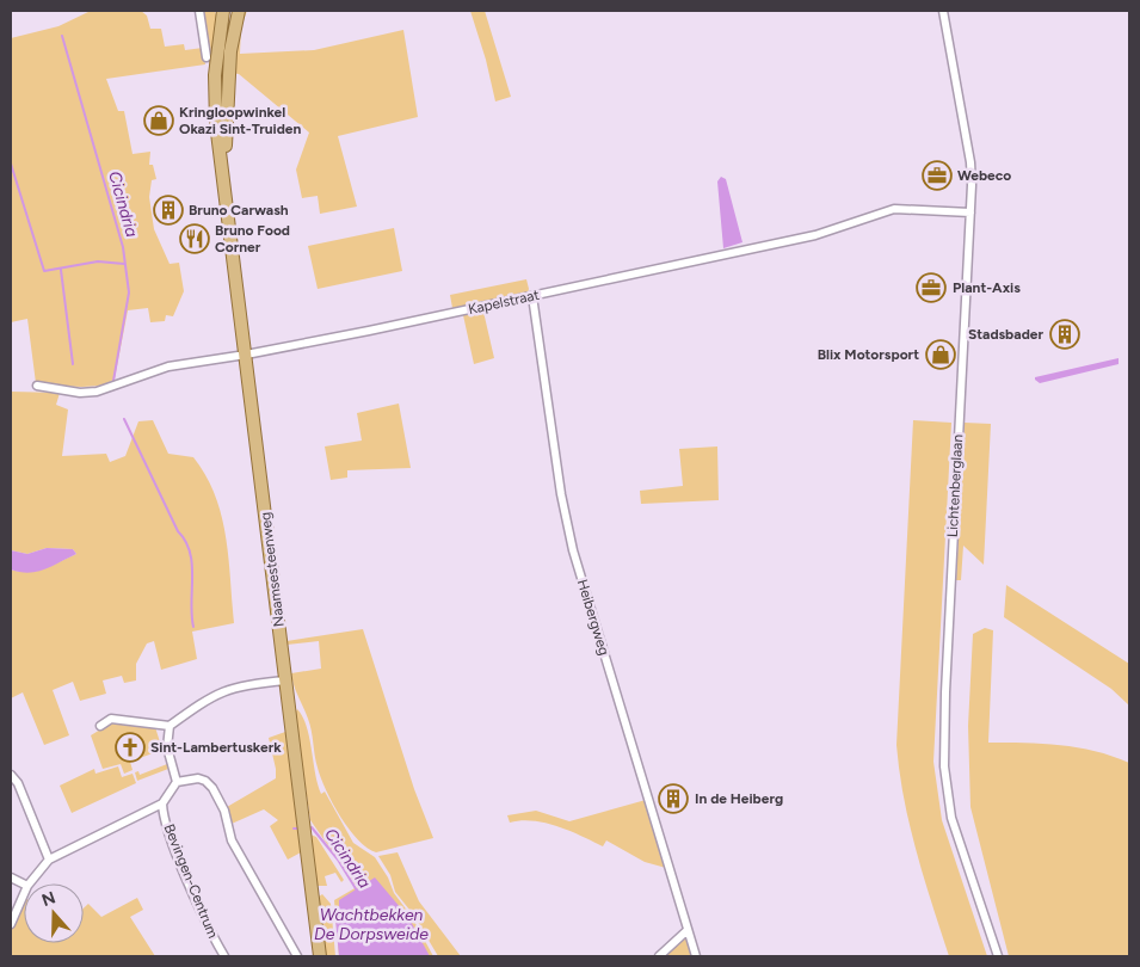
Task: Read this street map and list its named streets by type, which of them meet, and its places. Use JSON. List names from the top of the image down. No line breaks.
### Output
{"streets":{"main road":["Naamsesteenweg"],"street":["Kapelstraat","Lichtenberglaan","Heibergweg","Bevingen-Centrum"]},"crossings":[["Kapelstraat","Lichtenberglaan"],["Kapelstraat","Naamsesteenweg"],["Kapelstraat","Heibergweg"]],"water":["Cicindria","Wachtbekken De Dorpsweide"],"places":{"shop":["Kringloopwinkel Okazi Sint-Truiden","Blix Motorsport"],"office":["Webeco","Plant-Axis"],"building":["Bruno Carwash","Stadsbader","In de Heiberg"],"restaurant":["Bruno Food Corner"],"church":["Sint-Lambertuskerk"]},"north":"top"}
